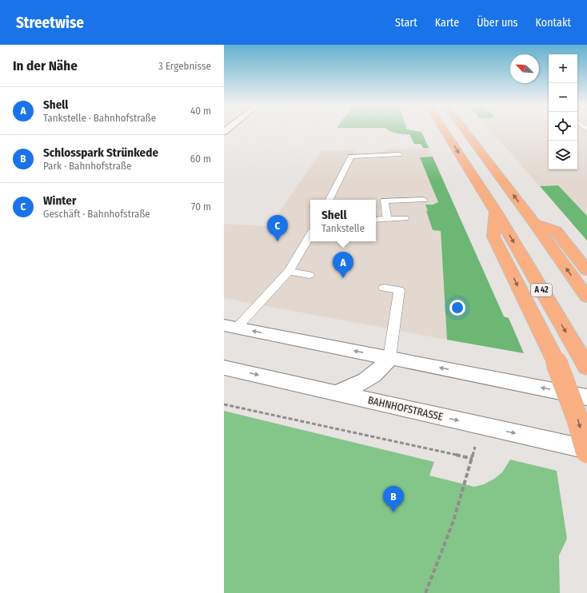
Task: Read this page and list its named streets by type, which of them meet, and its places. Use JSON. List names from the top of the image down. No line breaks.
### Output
{"streets":{"highway":["A 42"],"street":["BAHNHOFSTRASSE"]},"north":"top left","page":{"header":"Streetwise","nav":["Start","Karte","Über uns","Kontakt"],"heading":["In der Nähe","3 Ergebnisse"],"map_buttons":["+","−"],"list":[{"mark":"A","name":"Shell","note":"Tankstelle · Bahnhofstraße","value":"40 m"},{"mark":"B","name":"Schlosspark Strünkede","note":"Park · Bahnhofstraße","value":"60 m"},{"mark":"C","name":"Winter","note":"Geschäft · Bahnhofstraße","value":"70 m"}],"popup":["Shell","Tankstelle"],"pins":["C","A","B"]}}
